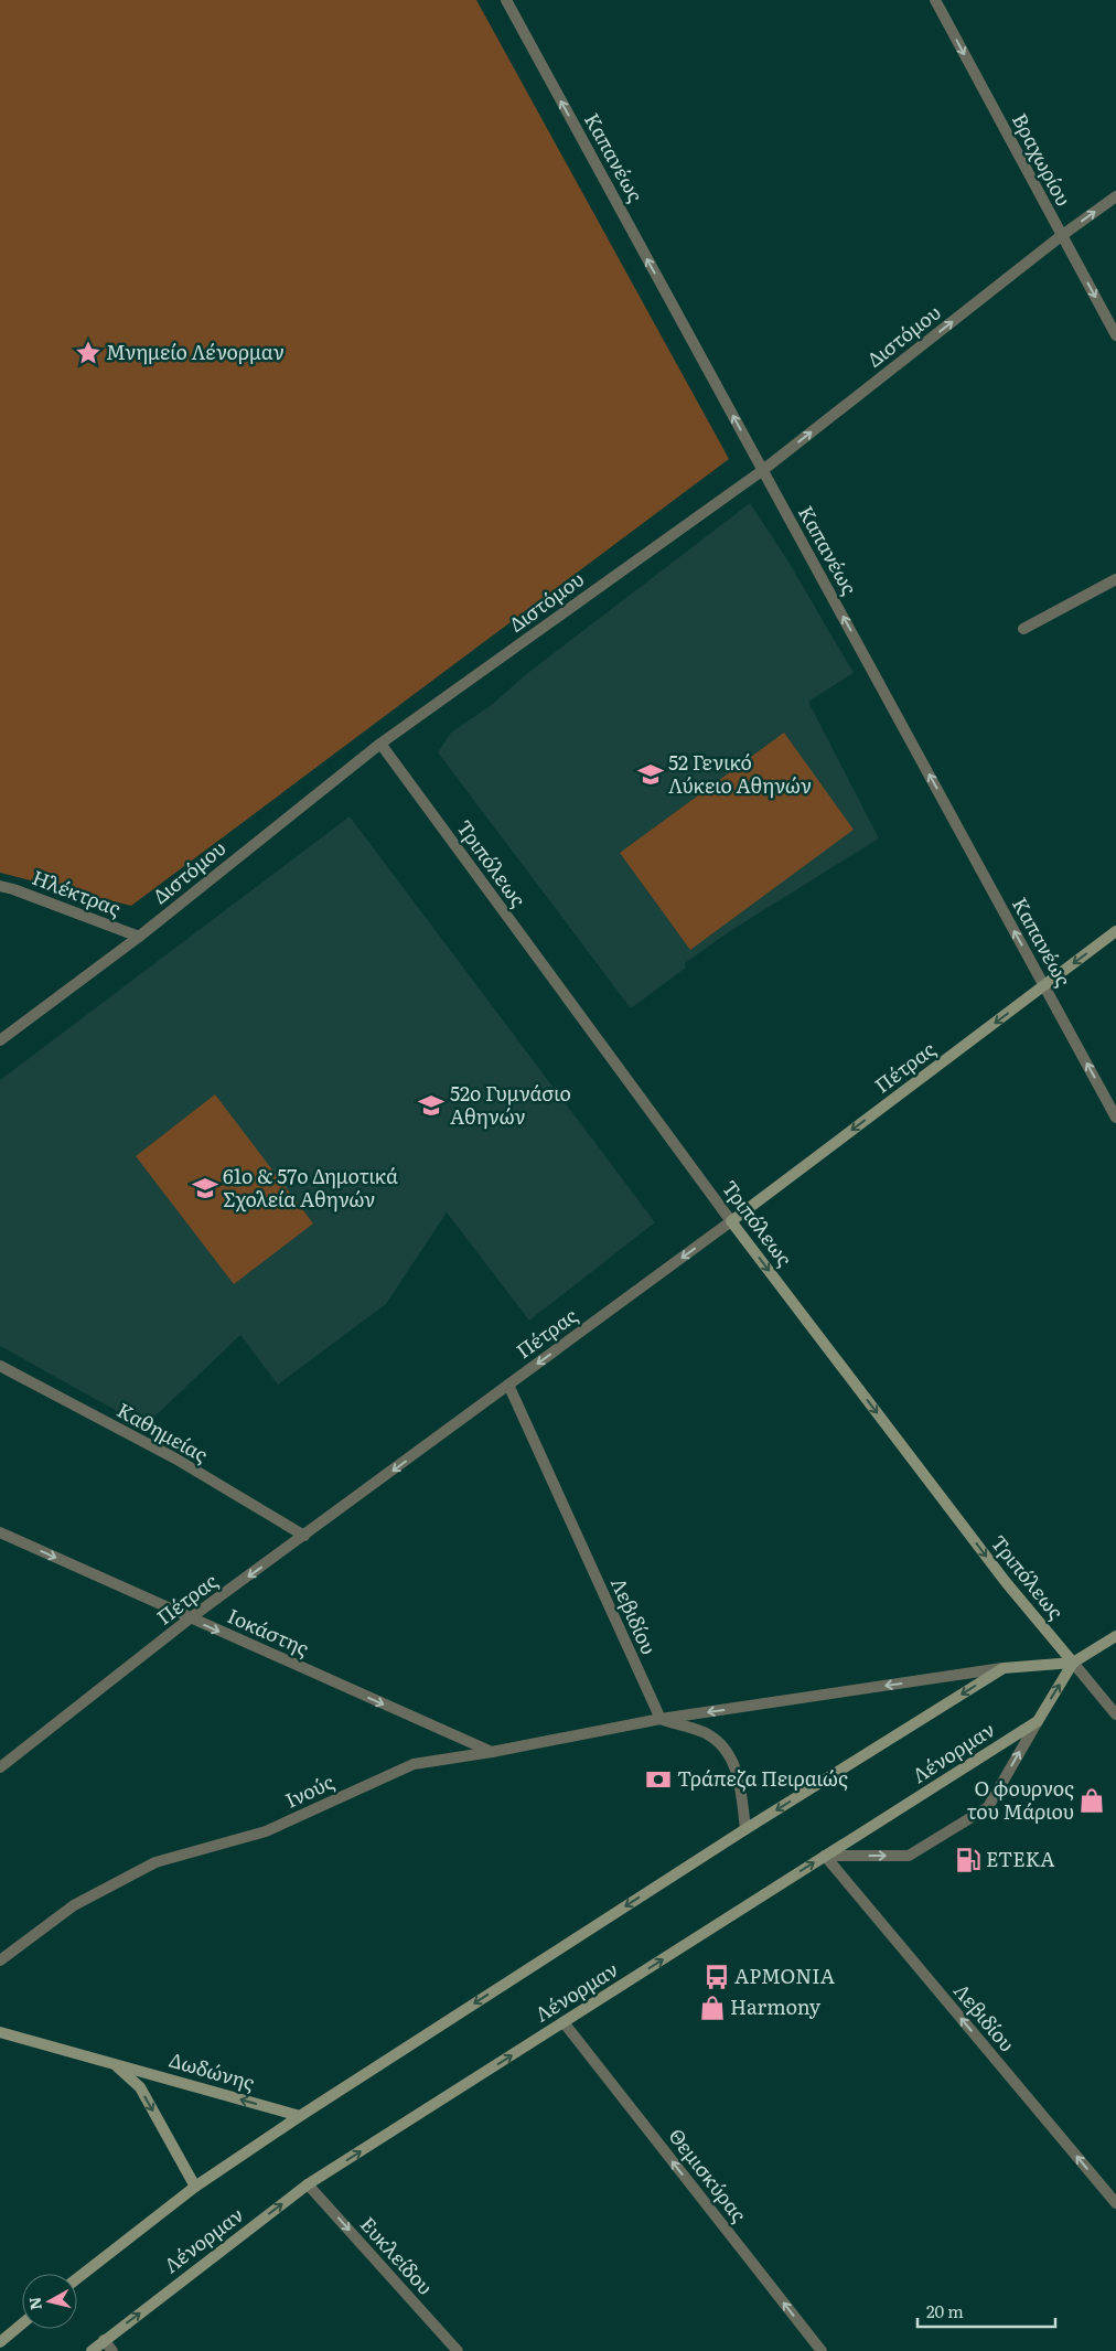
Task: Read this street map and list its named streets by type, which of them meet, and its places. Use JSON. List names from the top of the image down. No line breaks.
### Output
{"streets":{"main road":["Τριπόλεως","Πέτρας","Λένορμαν","Δωδώνης"],"street":["Καπανέως","Βραχωρίου","Διστόμου","Ηλέκτρας","Καθημείας","Λεβιδίου","Ιοκάστης","Ινούς","Θεμισκύρας","Ευκλείδου"]},"crossings":[["Καπανέως","Διστόμου"],["Καπανέως","Πέτρας"],["Βραχωρίου","Διστόμου"],["Διστόμου","Τριπόλεως"],["Διστόμου","Ηλέκτρας"],["Τριπόλεως","Πέτρας"],["Τριπόλεως","Λένορμαν"],["Πέτρας","Καθημείας"],["Πέτρας","Λεβιδίου"],["Πέτρας","Ιοκάστης"],["Λεβιδίου","Λένορμαν"],["Λεβιδίου","Ινούς"],["Ιοκάστης","Ινούς"],["Λένορμαν","Ινούς"],["Λένορμαν","Δωδώνης"],["Λένορμαν","Θεμισκύρας"],["Λένορμαν","Ευκλείδου"]],"one_way":["Καπανέως","Βραχωρίου","Τριπόλεως","Πέτρας","Λεβιδίου","Ιοκάστης","Θεμισκύρας","Ευκλείδου"],"places":{"place":["Μνημείο Λένορμαν"],"school or university":["52 Γενικό Λύκειο Αθηνών","52ο Γυμνάσιο Αθηνών","61ο & 57ο Δημοτικά Σχολεία Αθηνών"],"bank":["Τράπεζα Πειραιώς"],"shop":["Ο φουρνος του Μάριου","Harmony"],"fuel station":["ΕΤΕΚΑ"],"bus stop":["ΑΡΜΟΝΙΑ"]},"scale_bar":"20 m","north":"left"}
